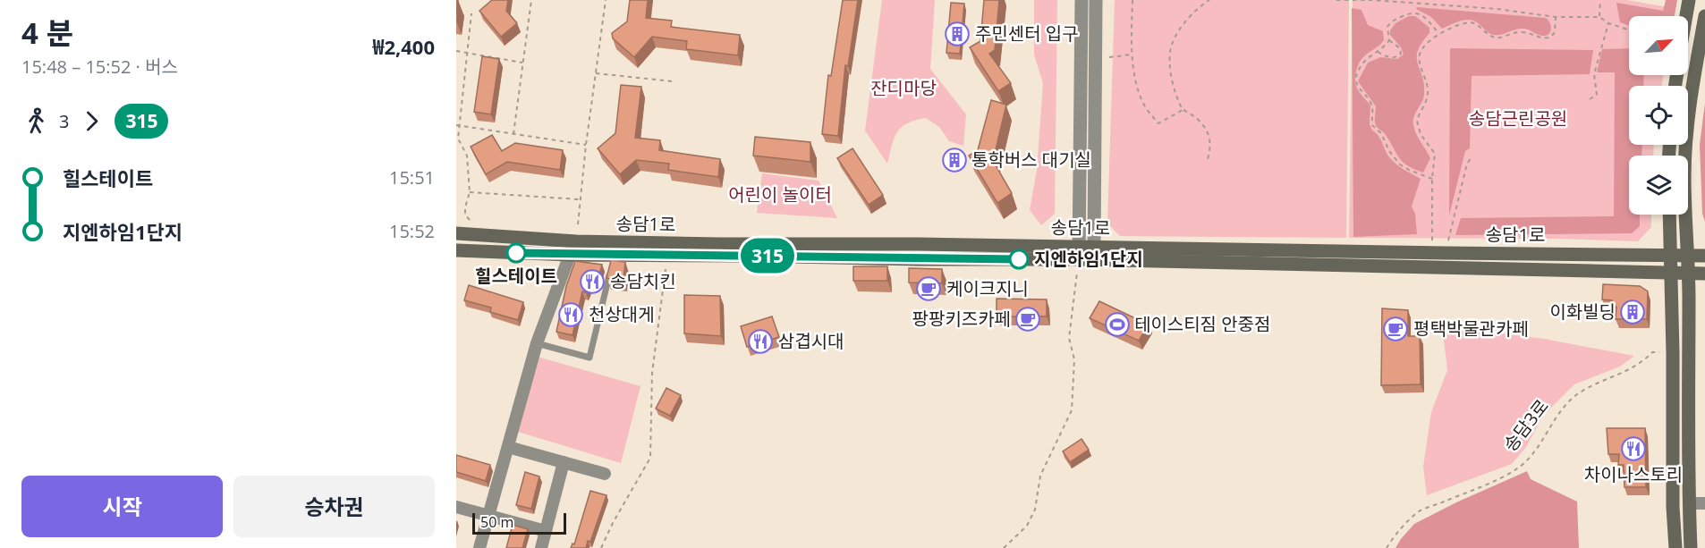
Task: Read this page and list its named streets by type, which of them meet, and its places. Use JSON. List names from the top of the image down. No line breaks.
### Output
{"streets":{"main road":["송담1로"],"path":["송담3로"]},"parks":["잔디마당","송담근린공원","어린이 놀이터"],"places":{"building":["주민센터 입구","통학버스 대기실","이화빌딩"],"other":["힐스테이트","지엔하임1단지"],"restaurant":["송담치킨","천상대게","삼겹시대","차이나스토리"],"cafe":["케이크지니","팡팡키즈카페","평택박물관카페"],"sports":["테이스티짐 안중점"]},"lines":["bus line 315"],"scale_bar":"50 m","north":"top right","page":{"heading":["4 분","15:48 – 15:52 · 버스","₩2,400"],"on_map":"315","legs":["3","315"],"list":[{"name":"힐스테이트","value":"15:51"},{"name":"지엔하임1단지","value":"15:52"}],"buttons":["시작","승차권"],"scale":"50 m"}}
